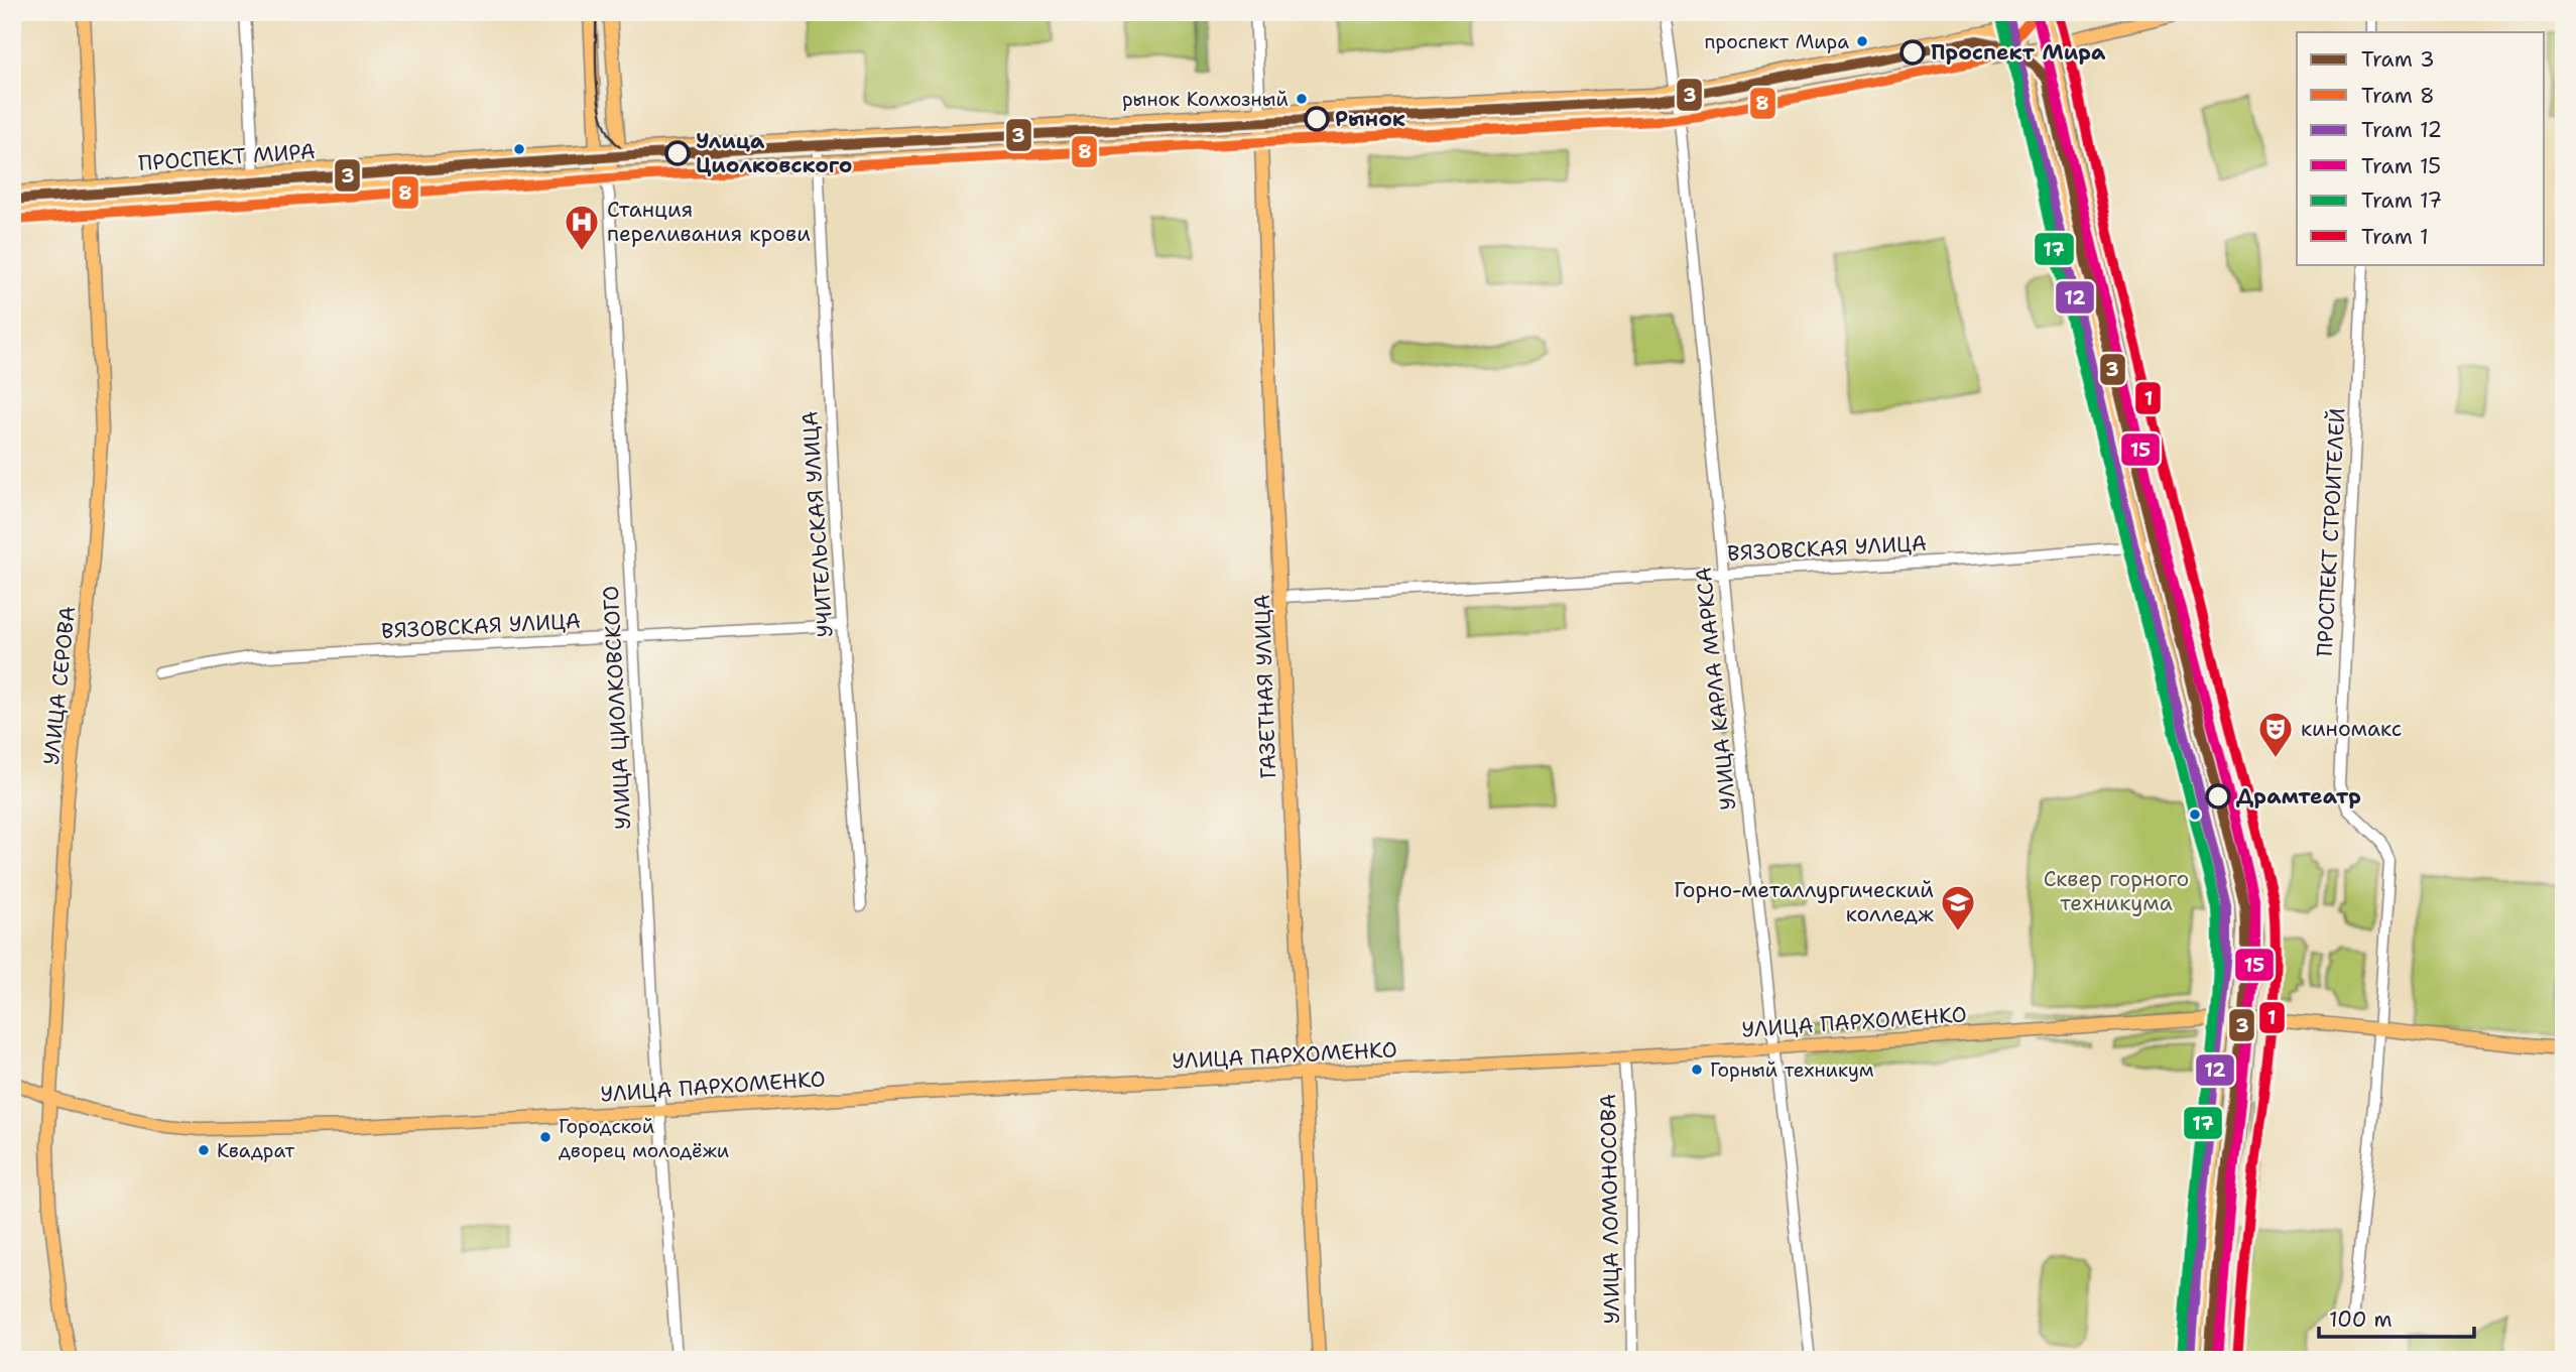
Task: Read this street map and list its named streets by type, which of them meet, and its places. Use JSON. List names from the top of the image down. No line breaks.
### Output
{"streets":{"main road":["ПРОСПЕКТ МИРА","УЛИЦА СЕРОВА","ГАЗЕТНАЯ УЛИЦА","УЛИЦА ЦИОЛКОВСКОГО","УЛИЦА ПАРХОМЕНКО"],"street":["УЧИТЕЛЬСКАЯ УЛИЦА","ПРОСПЕКТ СТРОИТЕЛЕЙ","ВЯЗОВСКАЯ УЛИЦА","УЛИЦА КАРЛА МАРКСА","УЛИЦА ЛОМОНОСОВА"]},"crossings":[["ПРОСПЕКТ МИРА","УЧИТЕЛЬСКАЯ УЛИЦА"],["ПРОСПЕКТ МИРА","ГАЗЕТНАЯ УЛИЦА"],["ПРОСПЕКТ МИРА","УЛИЦА КАРЛА МАРКСА"],["ПРОСПЕКТ МИРА","УЛИЦА ЦИОЛКОВСКОГО"],["УЧИТЕЛЬСКАЯ УЛИЦА","ВЯЗОВСКАЯ УЛИЦА"],["ПРОСПЕКТ СТРОИТЕЛЕЙ","УЛИЦА ПАРХОМЕНКО"],["ВЯЗОВСКАЯ УЛИЦА","ГАЗЕТНАЯ УЛИЦА"],["ВЯЗОВСКАЯ УЛИЦА","УЛИЦА КАРЛА МАРКСА"],["ВЯЗОВСКАЯ УЛИЦА","УЛИЦА ЦИОЛКОВСКОГО"],["УЛИЦА СЕРОВА","УЛИЦА ПАРХОМЕНКО"],["ГАЗЕТНАЯ УЛИЦА","УЛИЦА ПАРХОМЕНКО"],["УЛИЦА КАРЛА МАРКСА","УЛИЦА ПАРХОМЕНКО"],["УЛИЦА ЦИОЛКОВСКОГО","УЛИЦА ПАРХОМЕНКО"],["УЛИЦА ПАРХОМЕНКО","УЛИЦА ЛОМОНОСОВА"]],"parks":["Сквер горного техникума"],"places":{"other":["проспект Мира","Проспект Мира","рынок Колхозный","Рынок","Улица Циолковского","Драмтеатр","Горный техникум","Городской дворец молодёжи","Квадрат"],"hospital":["Станция переливания крови"],"theatre":["киномакс"],"school or university":["Горно-металлургический колледж"]},"lines":["tram line 15","tram line 1","tram line 12","tram line 17","tram line 8","tram line 3"],"legend":["Tram 3","Tram 8","Tram 12","Tram 15","Tram 17","Tram 1"],"scale_bar":"100 m"}
